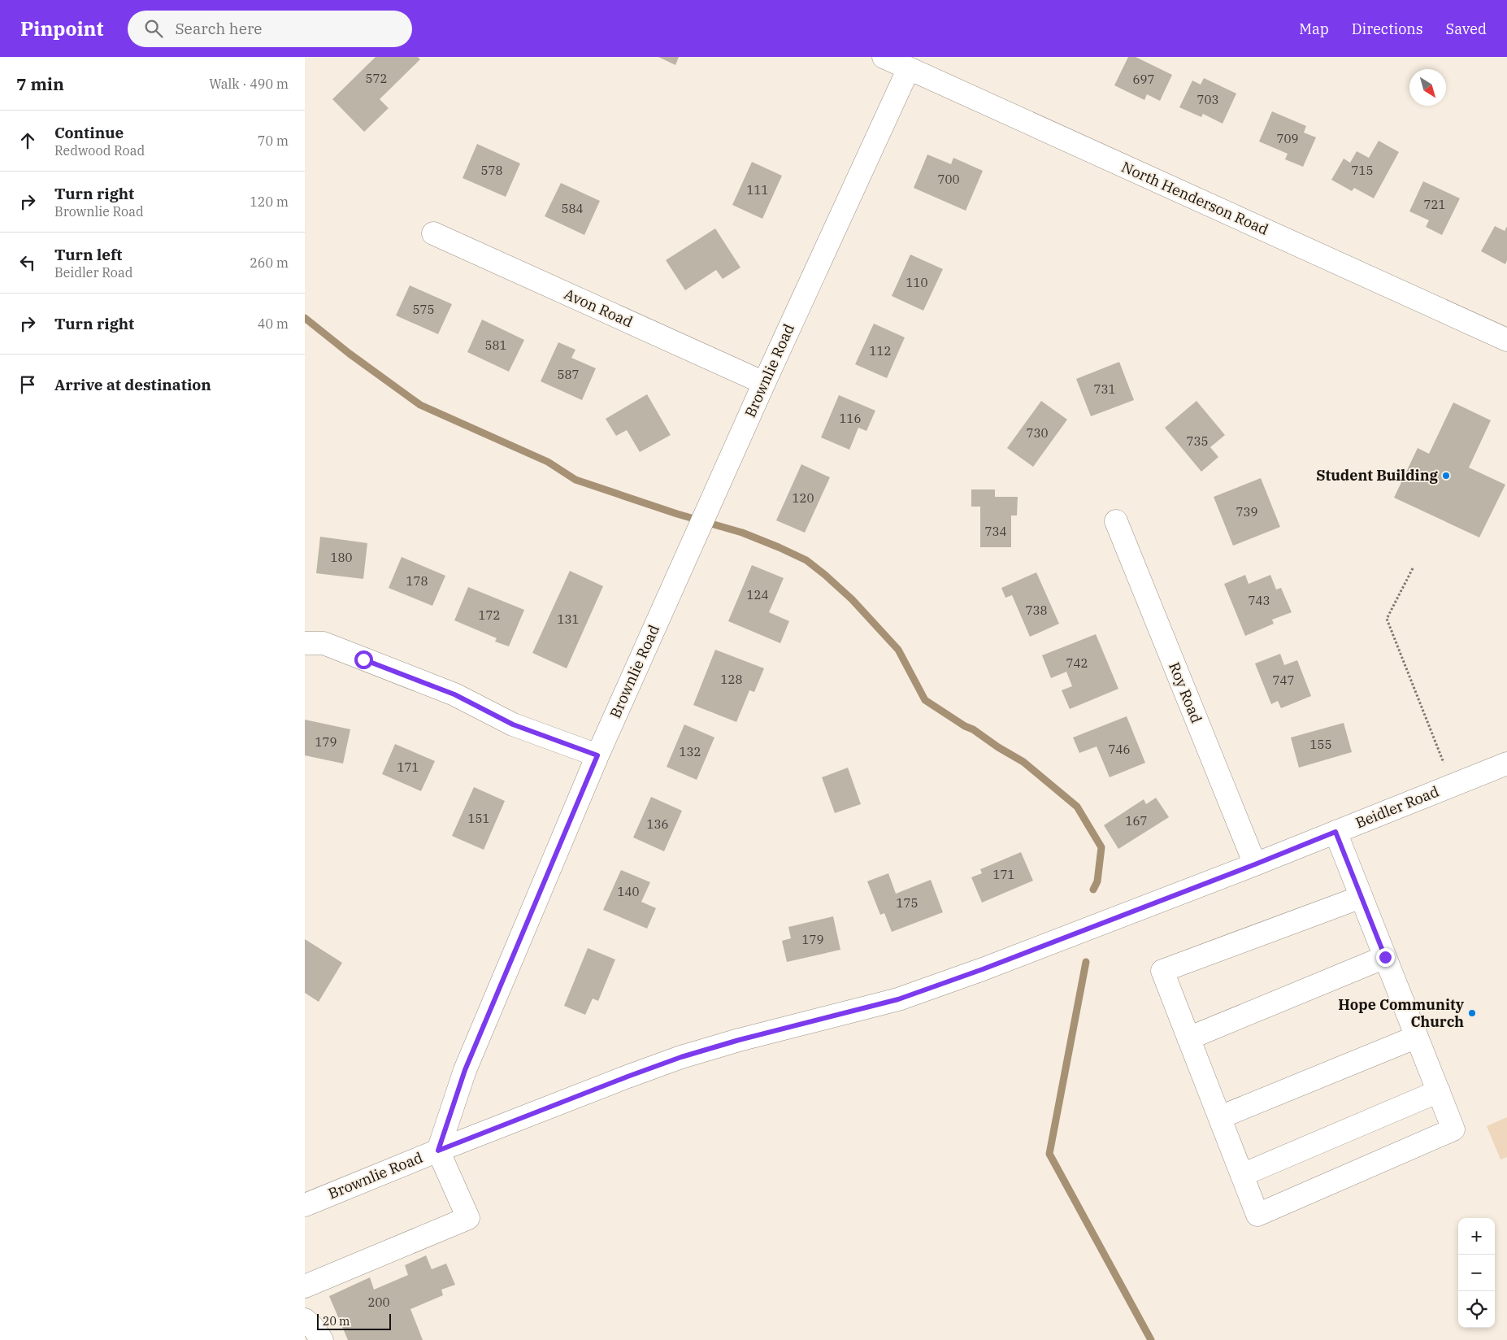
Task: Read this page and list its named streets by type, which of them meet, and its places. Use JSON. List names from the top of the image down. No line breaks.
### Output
{"streets":{"street":["North Henderson Road","Avon Road","Brownlie Road","Roy Road","Beidler Road"]},"crossings":[["North Henderson Road","Brownlie Road"],["Avon Road","Brownlie Road"],["Brownlie Road","Beidler Road"],["Roy Road","Beidler Road"]],"places":["Student Building","Hope Community Church"],"house_numbers":["572","697","703","709","578","715","700","111","721","584","110","575","581","112","587","731","116","730","735","120","739","734","180","178","124","743","738","172","131","742","128","747","179","155","746","132","171","151","167","136","171","140","175","179","200"],"scale_bar":"20 m","north":"bottom right","page":{"header":"Pinpoint","search":"Search here","nav":["Map","Directions","Saved"],"heading":["7 min","Walk · 490 m"],"list":[["Continue","Redwood Road","70 m"],["Turn right","Brownlie Road","120 m"],["Turn left","Beidler Road","260 m"],["Turn right","40 m"],"Arrive at destination"],"map_buttons":["+","−"],"scale":"20 m"}}
